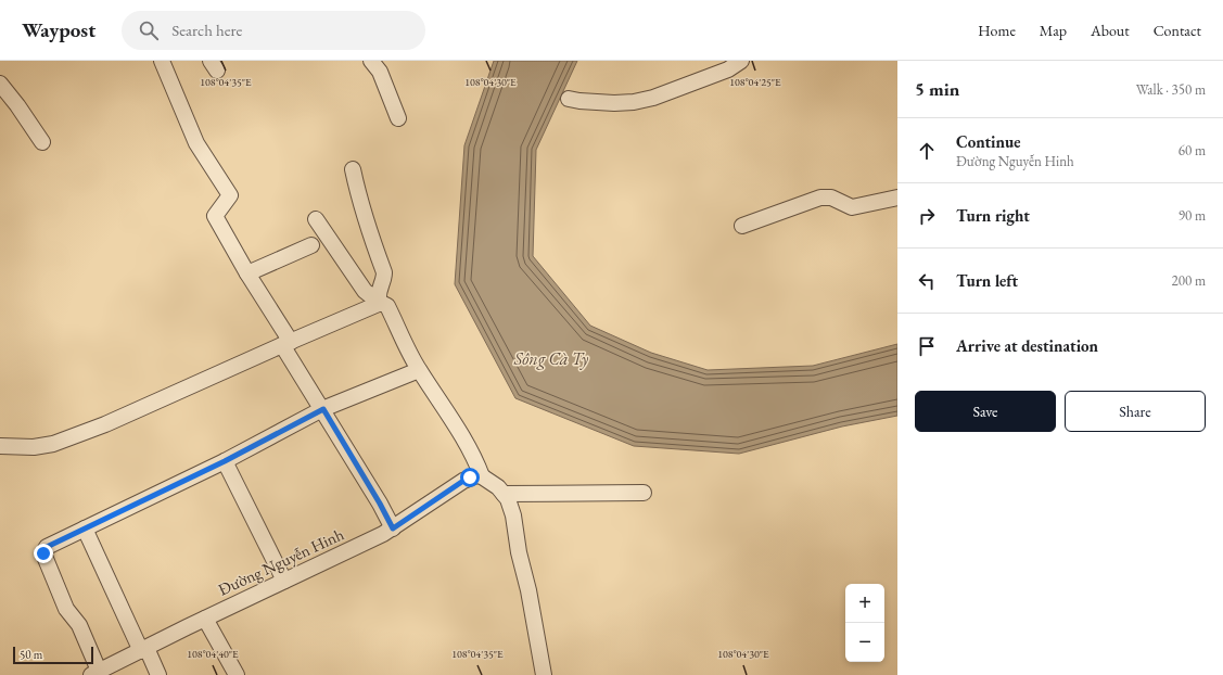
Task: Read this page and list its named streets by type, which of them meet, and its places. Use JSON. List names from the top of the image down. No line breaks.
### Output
{"streets":{"street":["Đường Nguyễn Hinh"]},"water":["Sông Cà Ty"],"scale_bar":"50 m","page":{"header":"Waypost","search":"Search here","nav":["Home","Map","About","Contact"],"heading":["5 min","Walk · 350 m"],"list":[["Continue","Đường Nguyễn Hinh","60 m"],["Turn right","90 m"],["Turn left","200 m"],"Arrive at destination"],"buttons":["Save","Share"],"map_buttons":["+","−"],"scale":"50 m"},"coordinates":["108°04'35\"E","108°04'30\"E","108°04'25\"E","108°04'40\"E"]}
